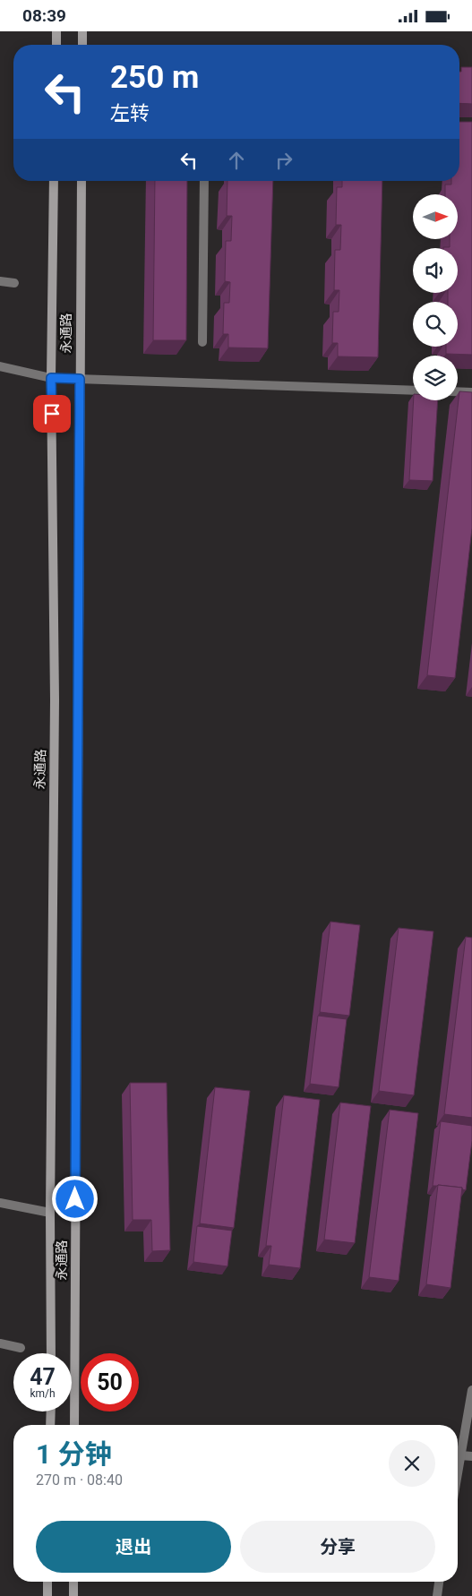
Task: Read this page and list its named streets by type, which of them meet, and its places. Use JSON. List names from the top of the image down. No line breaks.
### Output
{"streets":{"main road":["永通路"]},"north":"right","page":{"status":"08:39","turn":["250 m","左转"],"speed":"47 km/h","limit":"50","heading":["1 分钟","270 m · 08:40"],"buttons":["退出","分享"]}}
